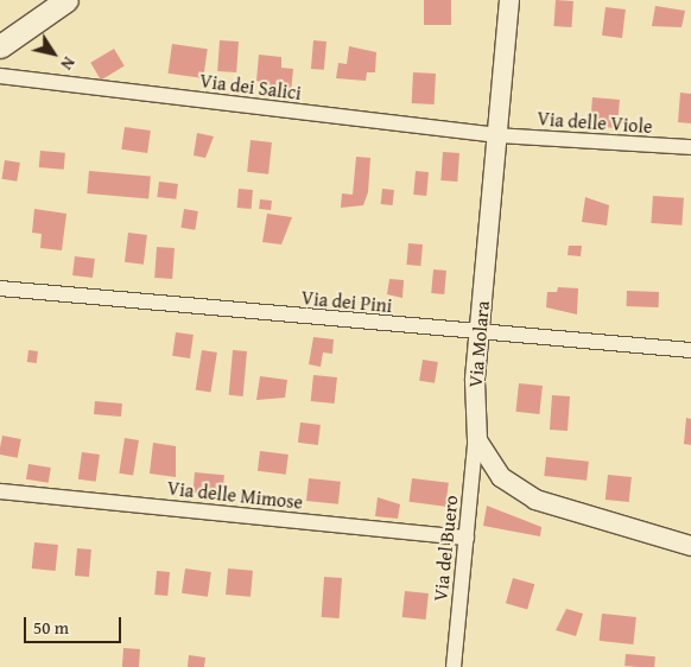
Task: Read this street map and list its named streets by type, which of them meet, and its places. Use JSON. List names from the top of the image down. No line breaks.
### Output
{"streets":{"street":["Via dei Salici","Via delle Viole","Via dei Pini","Via Molara","Via delle Mimose","Via del Buero"]},"crossings":[["Via dei Salici","Via delle Viole"],["Via dei Salici","Via Molara"],["Via delle Viole","Via Molara"],["Via dei Pini","Via Molara"],["Via Molara","Via del Buero"],["Via delle Mimose","Via del Buero"]],"scale_bar":"50 m","north":"bottom right"}
